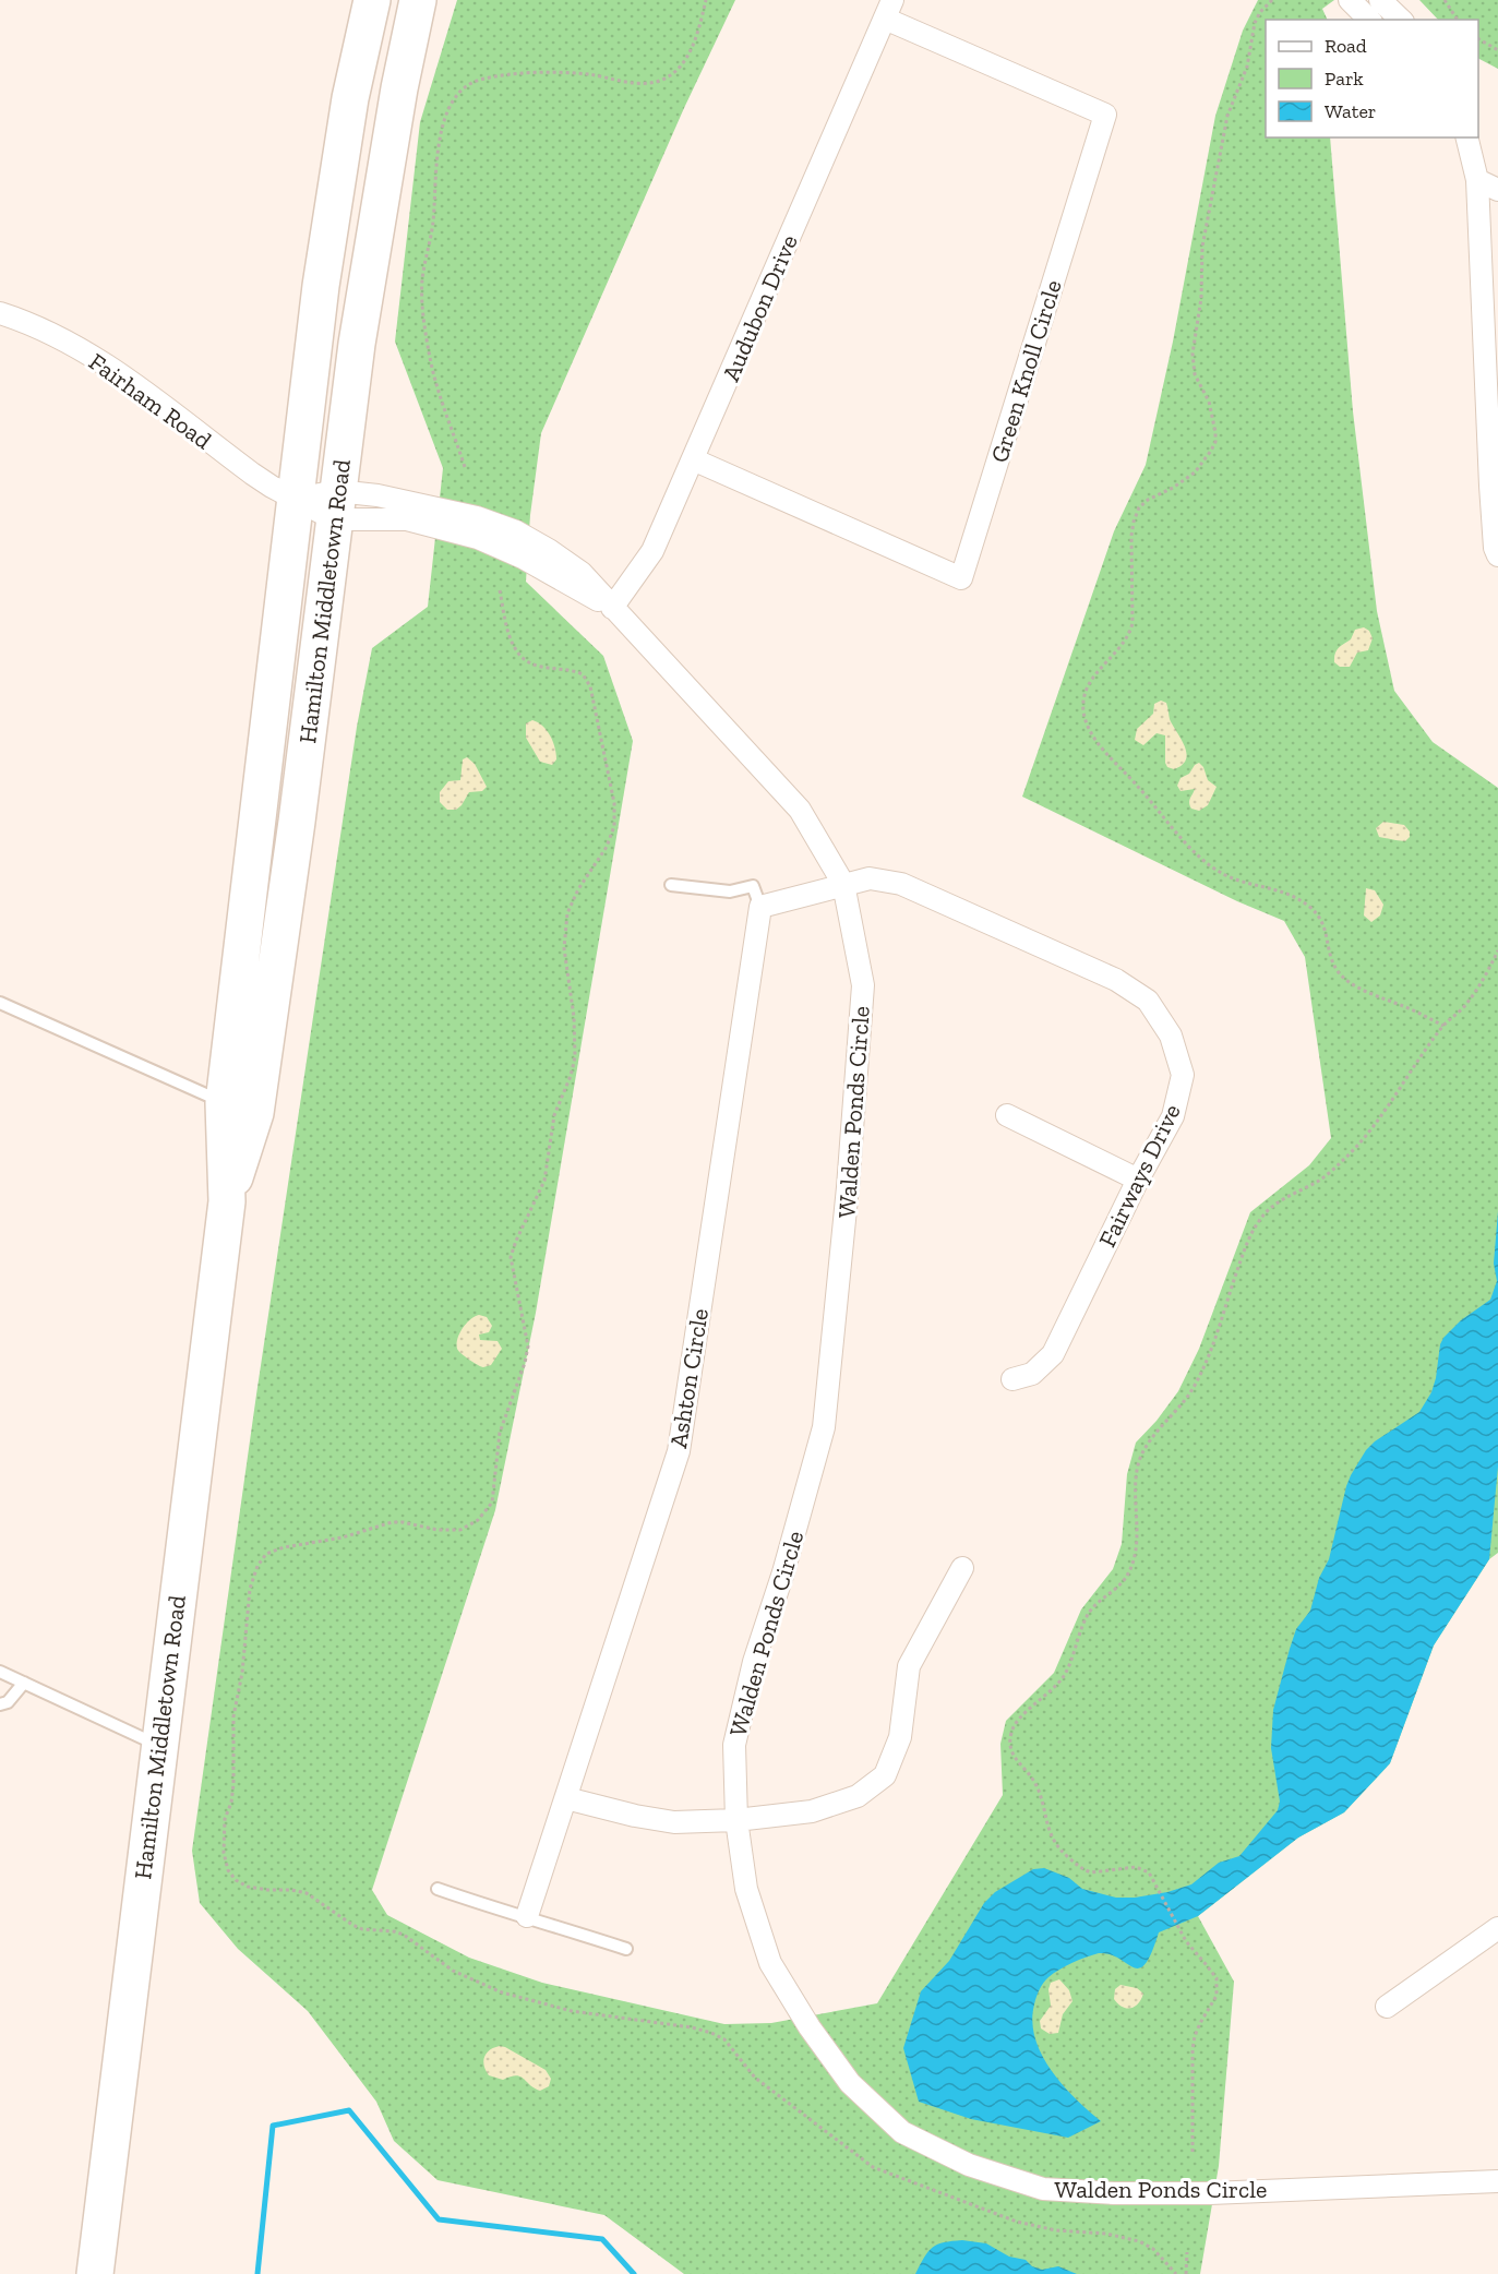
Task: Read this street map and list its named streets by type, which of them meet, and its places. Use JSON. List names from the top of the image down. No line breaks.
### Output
{"streets":{"highway":["Hamilton Middletown Road"],"street":["Audubon Drive","Green Knoll Circle","Fairham Road","Walden Ponds Circle","Fairways Drive","Ashton Circle"]},"crossings":[["Audubon Drive","Green Knoll Circle"],["Audubon Drive","Walden Ponds Circle"],["Fairham Road","Hamilton Middletown Road"],["Fairham Road","Walden Ponds Circle"],["Hamilton Middletown Road","Walden Ponds Circle"],["Walden Ponds Circle","Fairways Drive"]],"legend":["Road","Park","Water"]}
